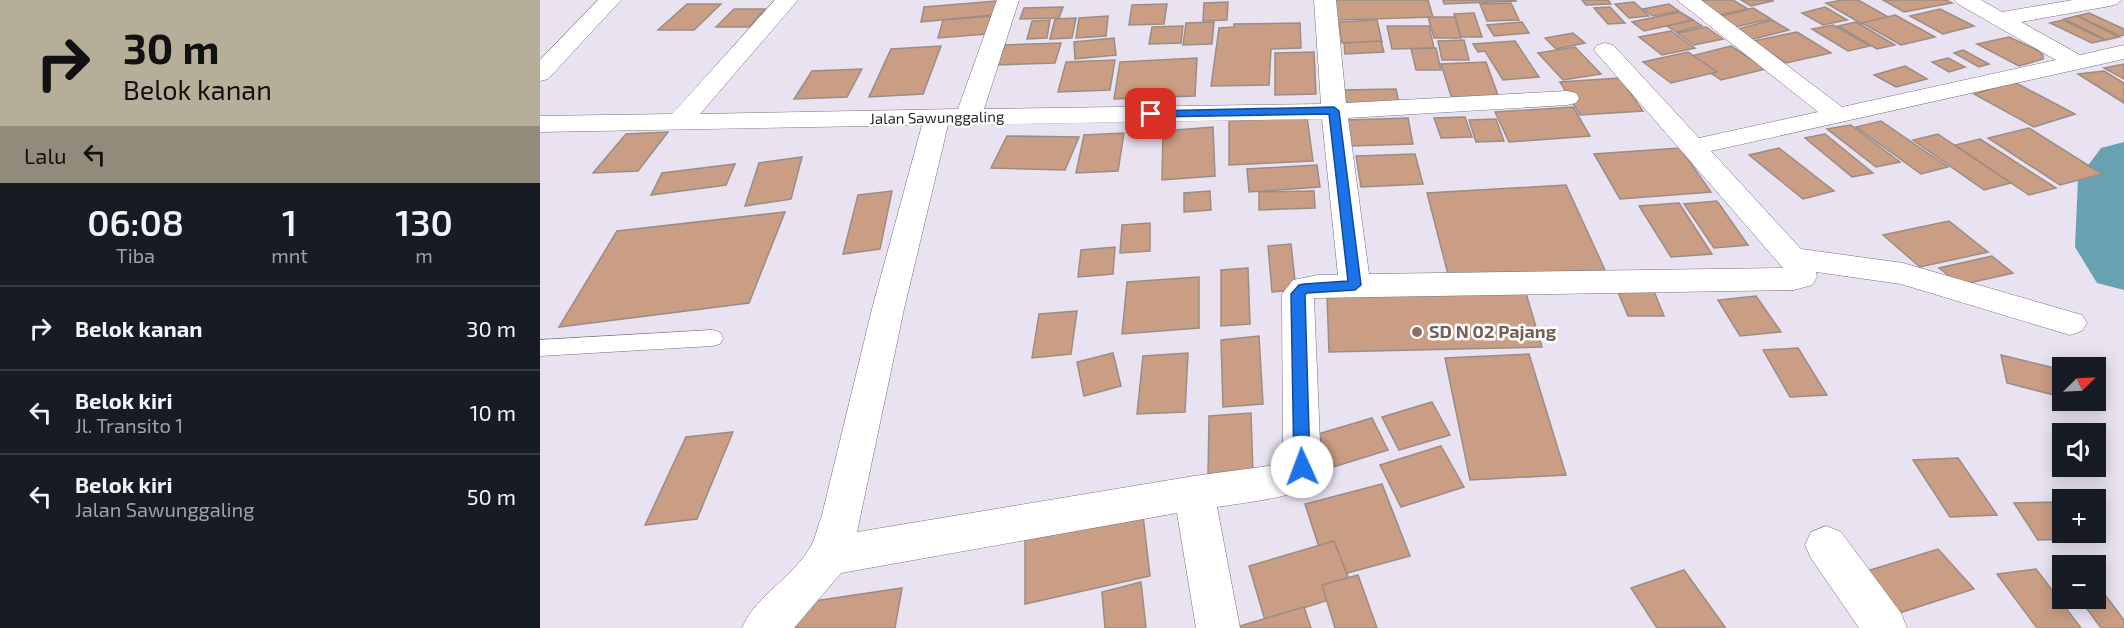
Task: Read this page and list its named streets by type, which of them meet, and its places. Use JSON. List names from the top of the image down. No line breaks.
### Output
{"streets":{"street":["Jalan Sawunggaling"]},"places":["SD N 02 Pajang"],"north":"top right","page":{"turn":["30 m","Belok kanan"],"then":"Lalu","eta":["06:08","Tiba","1","mnt","130","m"],"list":[{"name":"Belok kanan","value":"30 m"},{"name":"Belok kiri","note":"Jl. Transito 1","value":"10 m"},{"name":"Belok kiri","note":"Jalan Sawunggaling","value":"50 m"}],"map_buttons":["+","−"]}}
